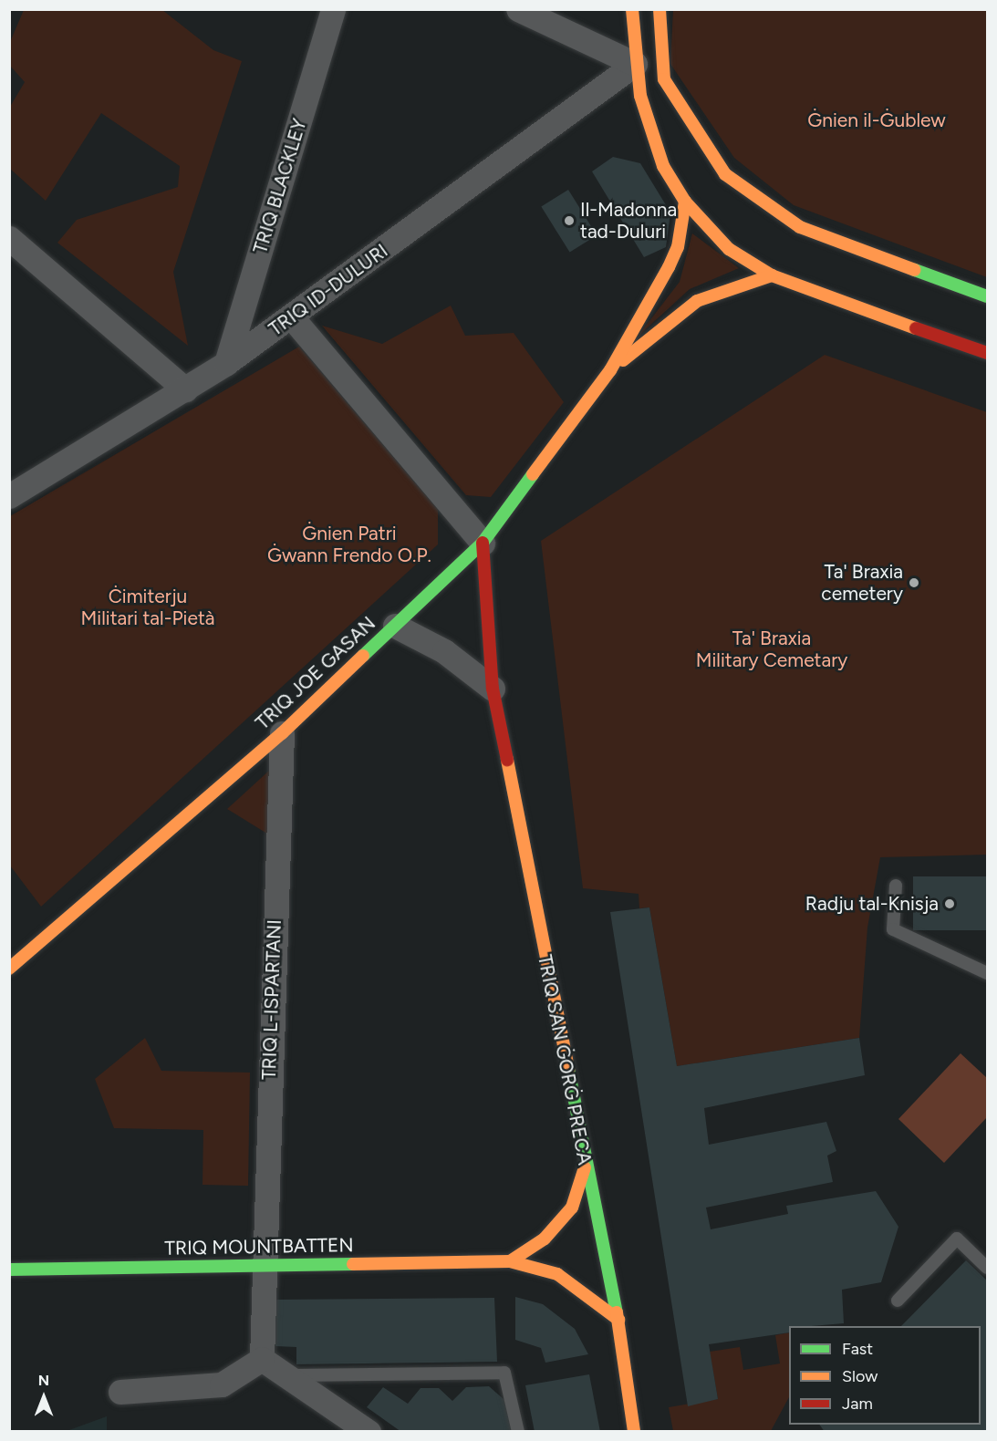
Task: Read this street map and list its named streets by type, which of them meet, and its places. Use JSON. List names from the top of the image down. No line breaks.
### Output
{"streets":{"main road":["TRIQ JOE GASAN","TRIQ SAN ĠORĠ PRECA","TRIQ MOUNTBATTEN"],"street":["TRIQ BLACKLEY","TRIQ ID-DULURI","TRIQ L-ISPARTANI"]},"crossings":[["TRIQ BLACKLEY","TRIQ ID-DULURI"],["TRIQ JOE GASAN","TRIQ L-ISPARTANI"],["TRIQ JOE GASAN","TRIQ SAN ĠORĠ PRECA"],["TRIQ L-ISPARTANI","TRIQ MOUNTBATTEN"],["TRIQ SAN ĠORĠ PRECA","TRIQ MOUNTBATTEN"]],"parks":["Ġnien il-Ġublew","Ġnien Patri Ġwann Frendo O.P.","Ċimiterju Militari tal-Pietà","Ta' Braxia Military Cemetary"],"places":["Il-Madonna tad-Duluri","Ta' Braxia cemetery","Radju tal-Knisja"],"legend":["Fast","Slow","Jam"],"north":"top"}
